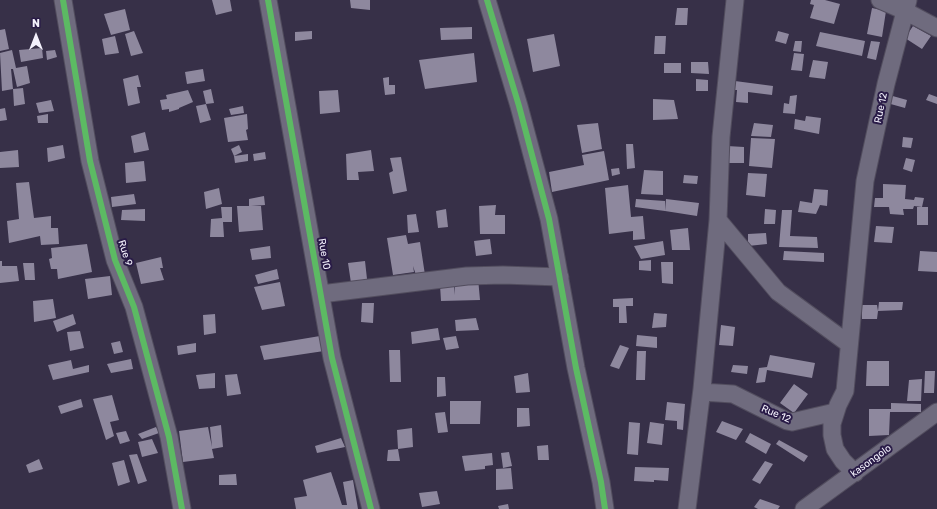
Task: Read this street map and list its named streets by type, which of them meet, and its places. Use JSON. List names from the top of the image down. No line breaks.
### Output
{"streets":{"street":["Rue 12","Rue 9","Rue 10","kasongolo"]},"north":"top"}
